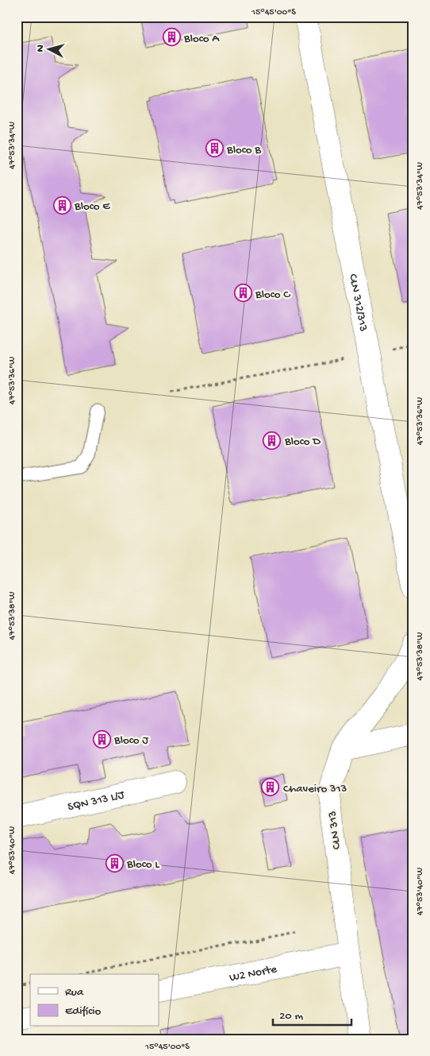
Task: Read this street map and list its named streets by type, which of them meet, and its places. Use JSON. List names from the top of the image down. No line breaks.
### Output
{"streets":{"street":["CLN 312/313","SQN 313 L/J","CLN 313","W2 Norte"]},"crossings":[["CLN 313","W2 Norte"]],"places":{"building":["Bloco A","Bloco B","Bloco E","Bloco C","Bloco D","Bloco J","Chaveiro 313","Bloco L"]},"legend":["Rua","Edifício"],"scale_bar":"20 m","north":"left","coordinates":["15°45'00\"S","47°53'34\"W","47°53'36\"W","47°53'38\"W","47°53'40\"W"]}
